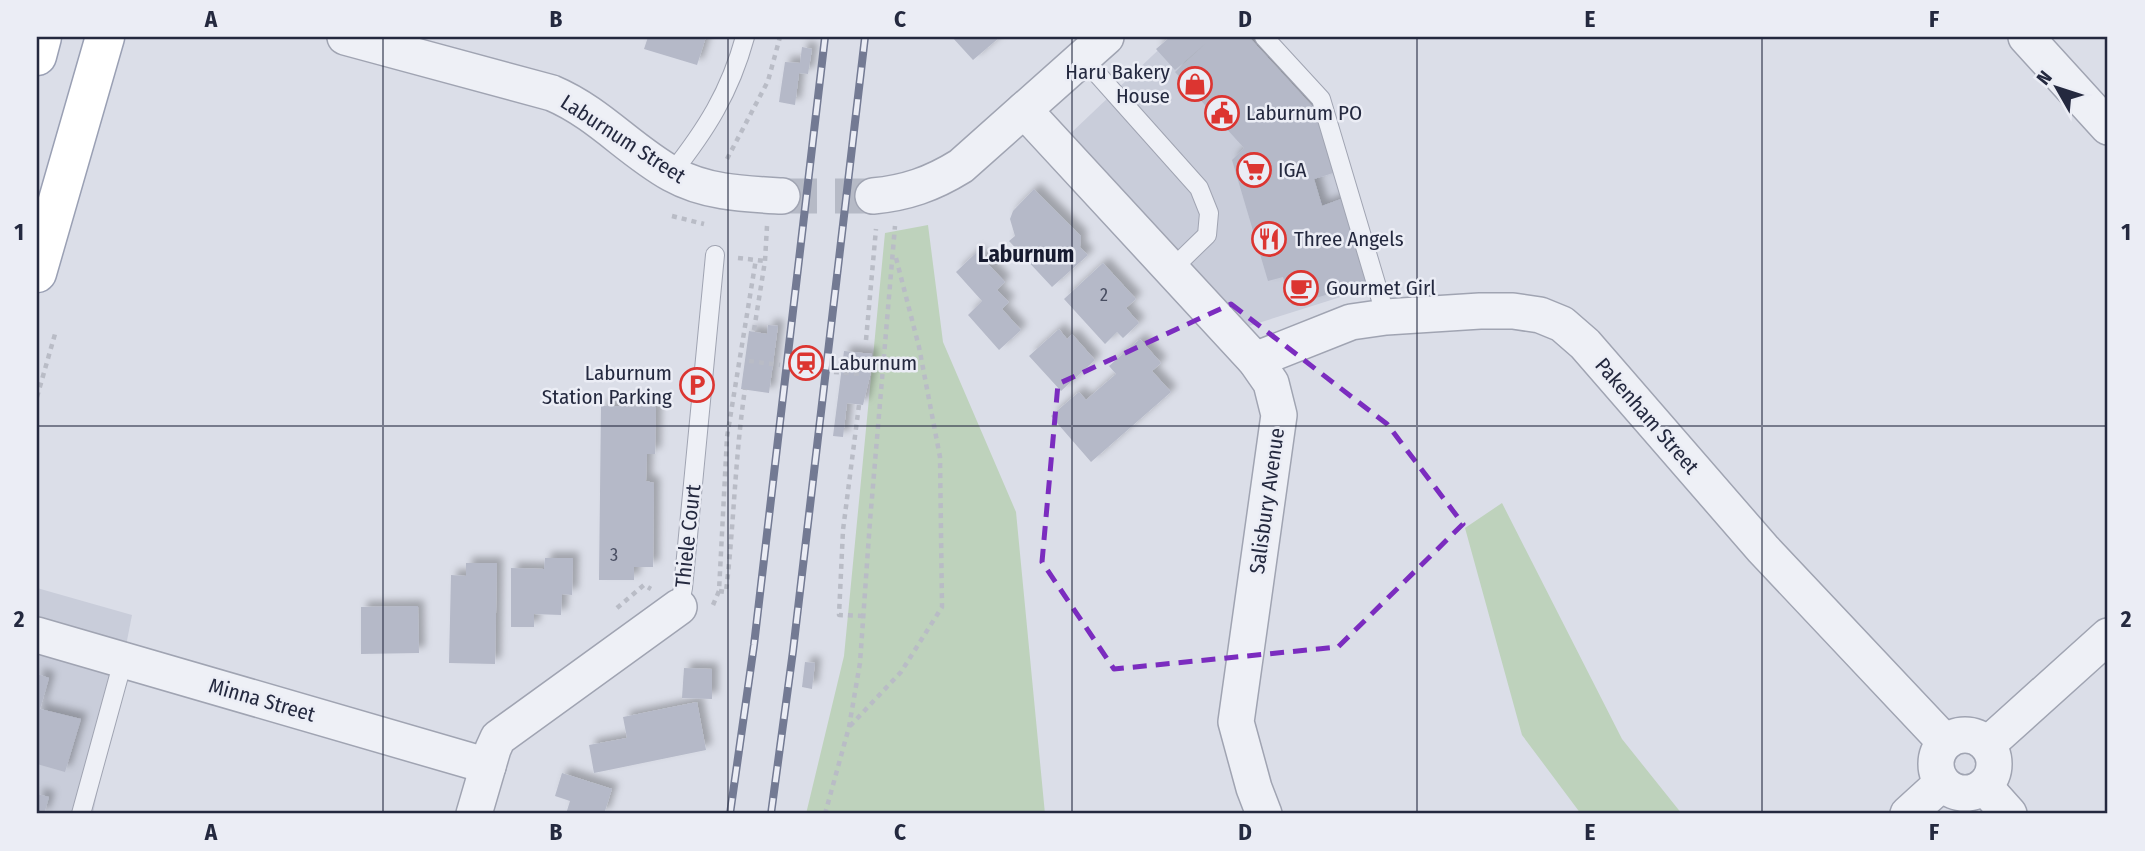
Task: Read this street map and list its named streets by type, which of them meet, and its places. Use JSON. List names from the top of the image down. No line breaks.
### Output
{"streets":{"street":["Laburnum Street","Pakenham Street","Salisbury Avenue","Thiele Court","Minna Street"]},"crossings":[["Pakenham Street","Salisbury Avenue"],["Thiele Court","Minna Street"]],"districts":["Laburnum"],"places":{"shop":["Haru Bakery House"],"public building":["Laburnum PO"],"supermarket":["IGA"],"restaurant":["Three Angels"],"cafe":["Gourmet Girl"],"station":["Laburnum"],"parking":["Laburnum Station Parking"]},"house_numbers":["2","3"],"north":"top left","grid":{"columns":["A","B","C","D","E","F"],"rows":["1","2"]}}
